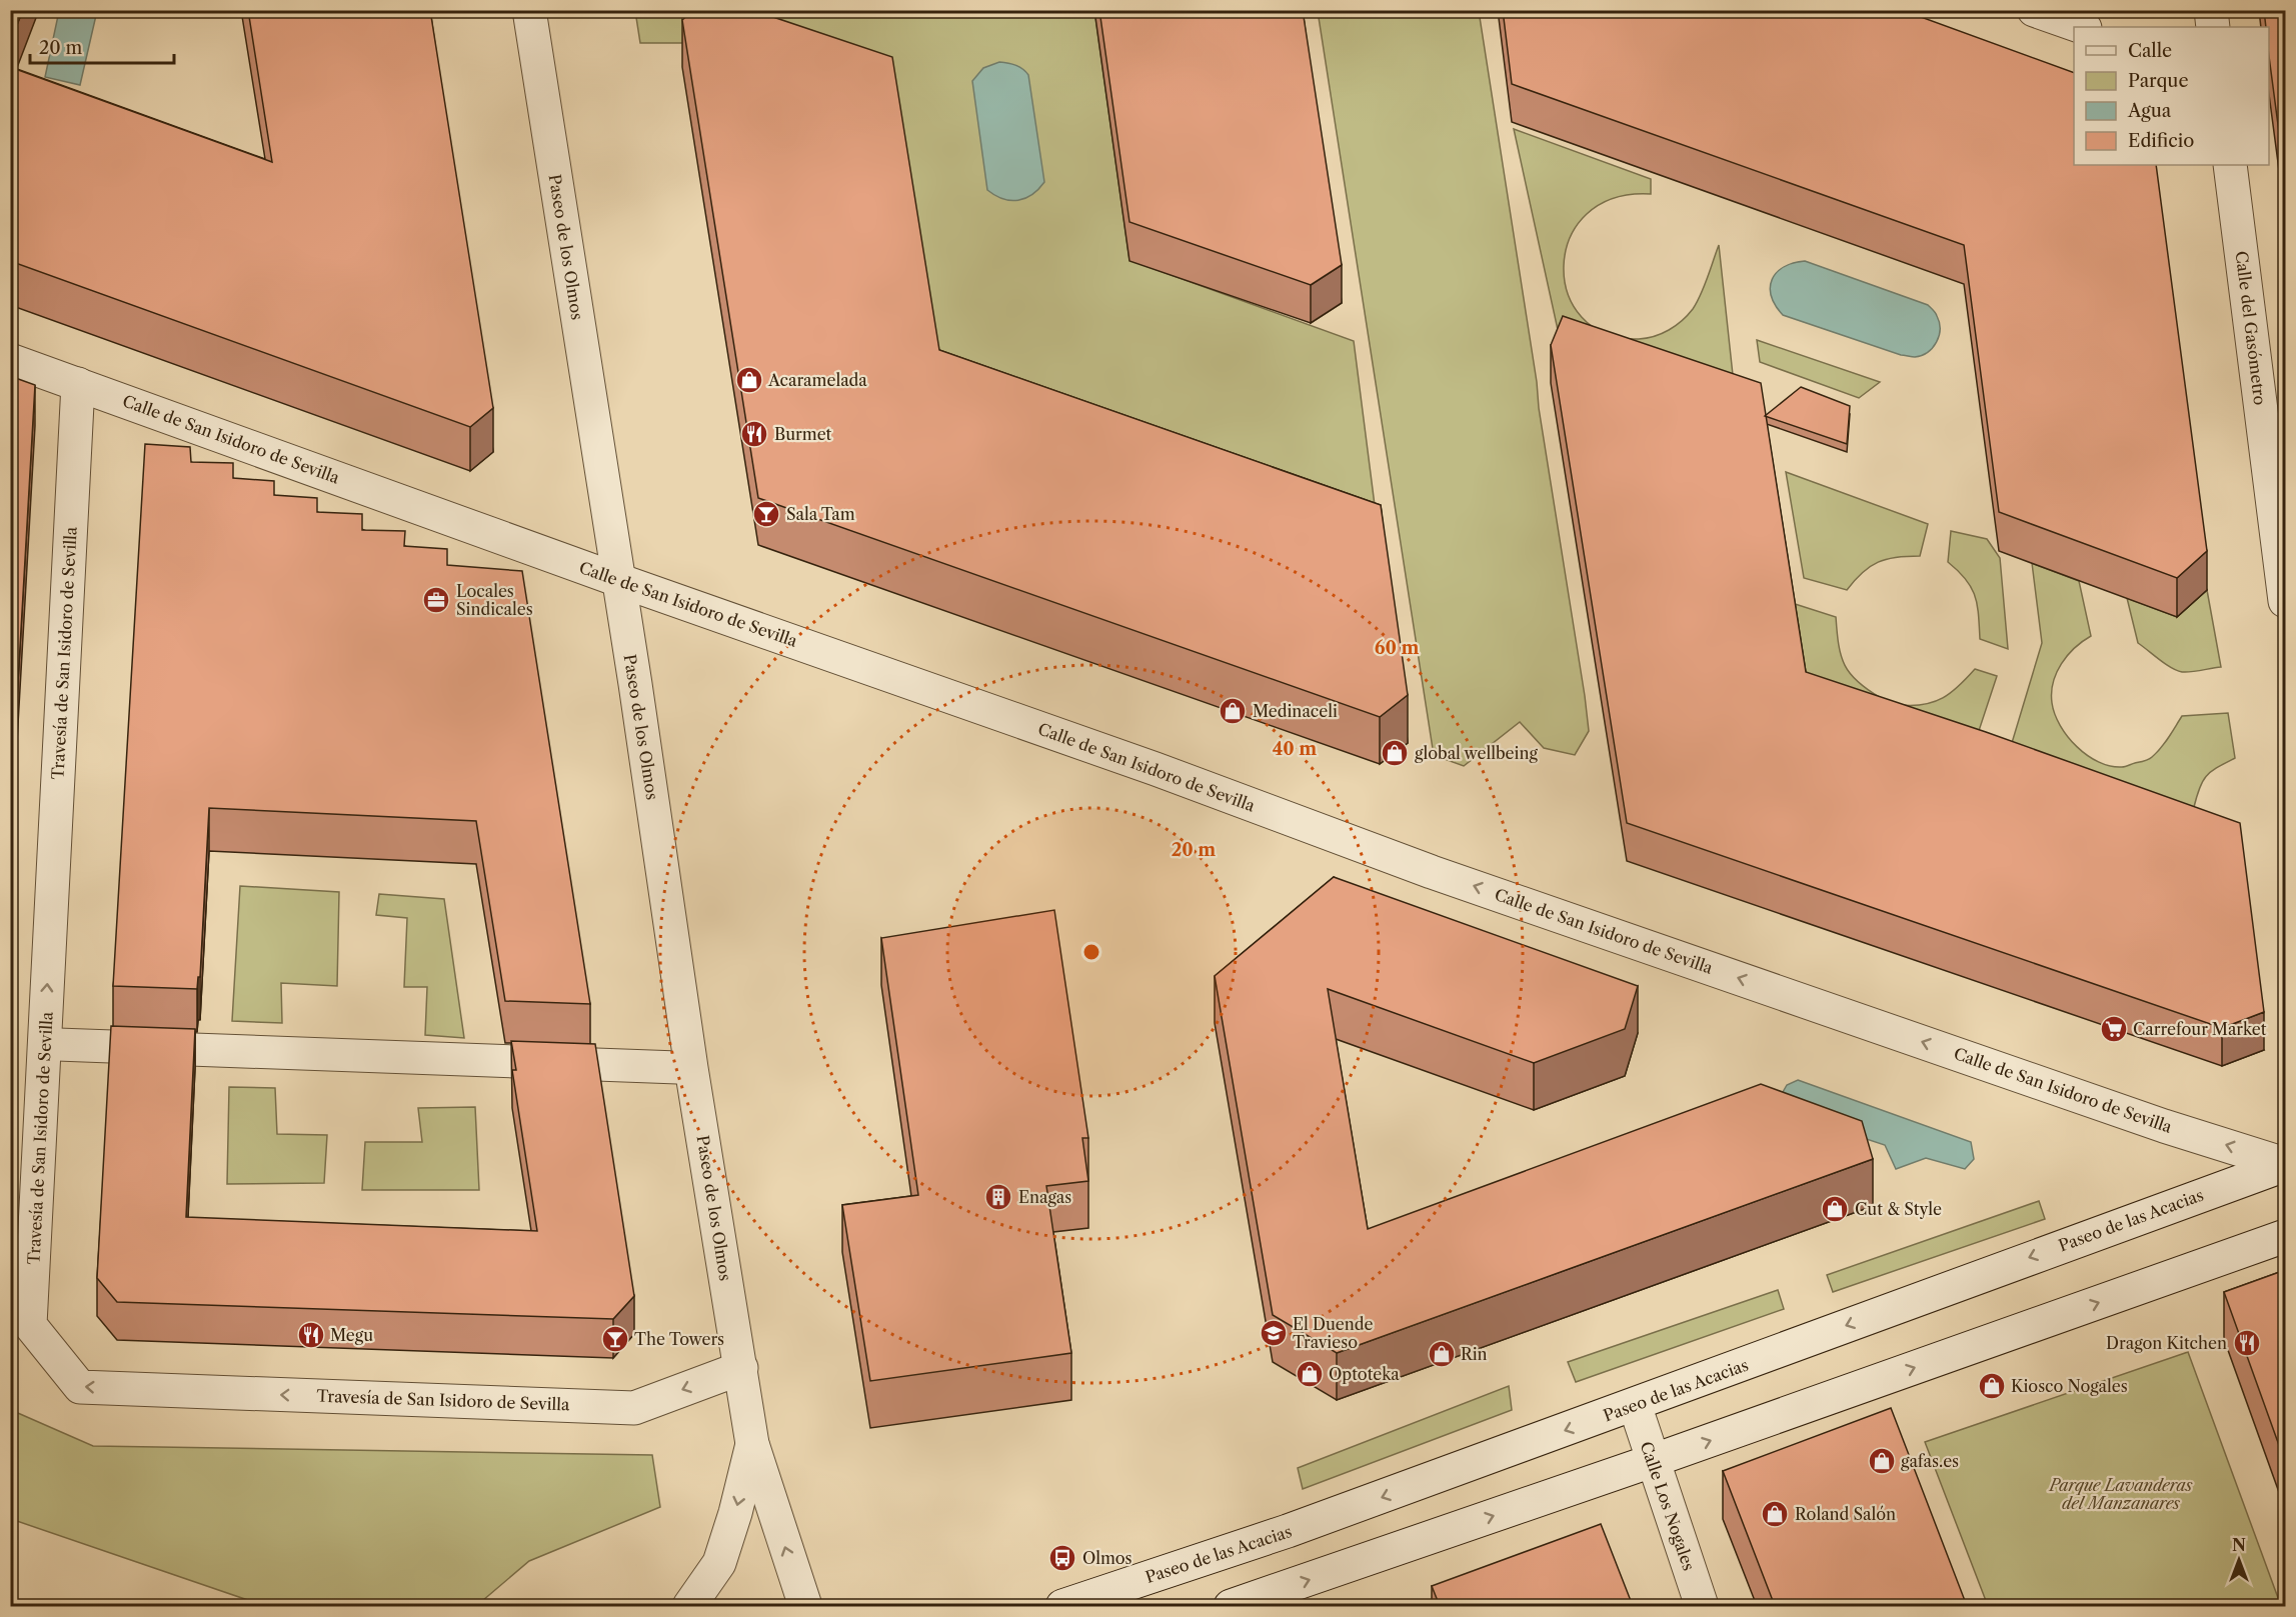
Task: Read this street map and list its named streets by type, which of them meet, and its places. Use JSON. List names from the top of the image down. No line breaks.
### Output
{"streets":{"street":["Paseo de los Olmos","Calle del Gasómetro","Calle de San Isidoro de Sevilla","Travesía de San Isidoro de Sevilla","Paseo de las Acacias","Calle Los Nogales"]},"crossings":[["Paseo de los Olmos","Calle de San Isidoro de Sevilla"],["Paseo de los Olmos","Travesía de San Isidoro de Sevilla"],["Calle de San Isidoro de Sevilla","Travesía de San Isidoro de Sevilla"],["Calle de San Isidoro de Sevilla","Paseo de las Acacias"],["Paseo de las Acacias","Calle Los Nogales"]],"one_way":["Calle de San Isidoro de Sevilla"],"parks":["Parque Lavanderas del Manzanares"],"places":{"shop":["Acaramelada","Medinaceli","global wellbeing","Cut & Style","Rin","Optoteka","Kiosco Nogales","gafas.es","Roland Salón"],"restaurant":["Burmet","Megu","Dragon Kitchen"],"bar":["Sala Tam","The Towers"],"office":["Locales Sindicales"],"supermarket":["Carrefour Market"],"building":["Enagas"],"school or university":["El Duende Travieso"],"bus stop":["Olmos"]},"legend":["Calle","Parque","Agua","Edificio"],"scale_bar":"20 m","north":"top","rings":["60 m","40 m","20 m"]}
